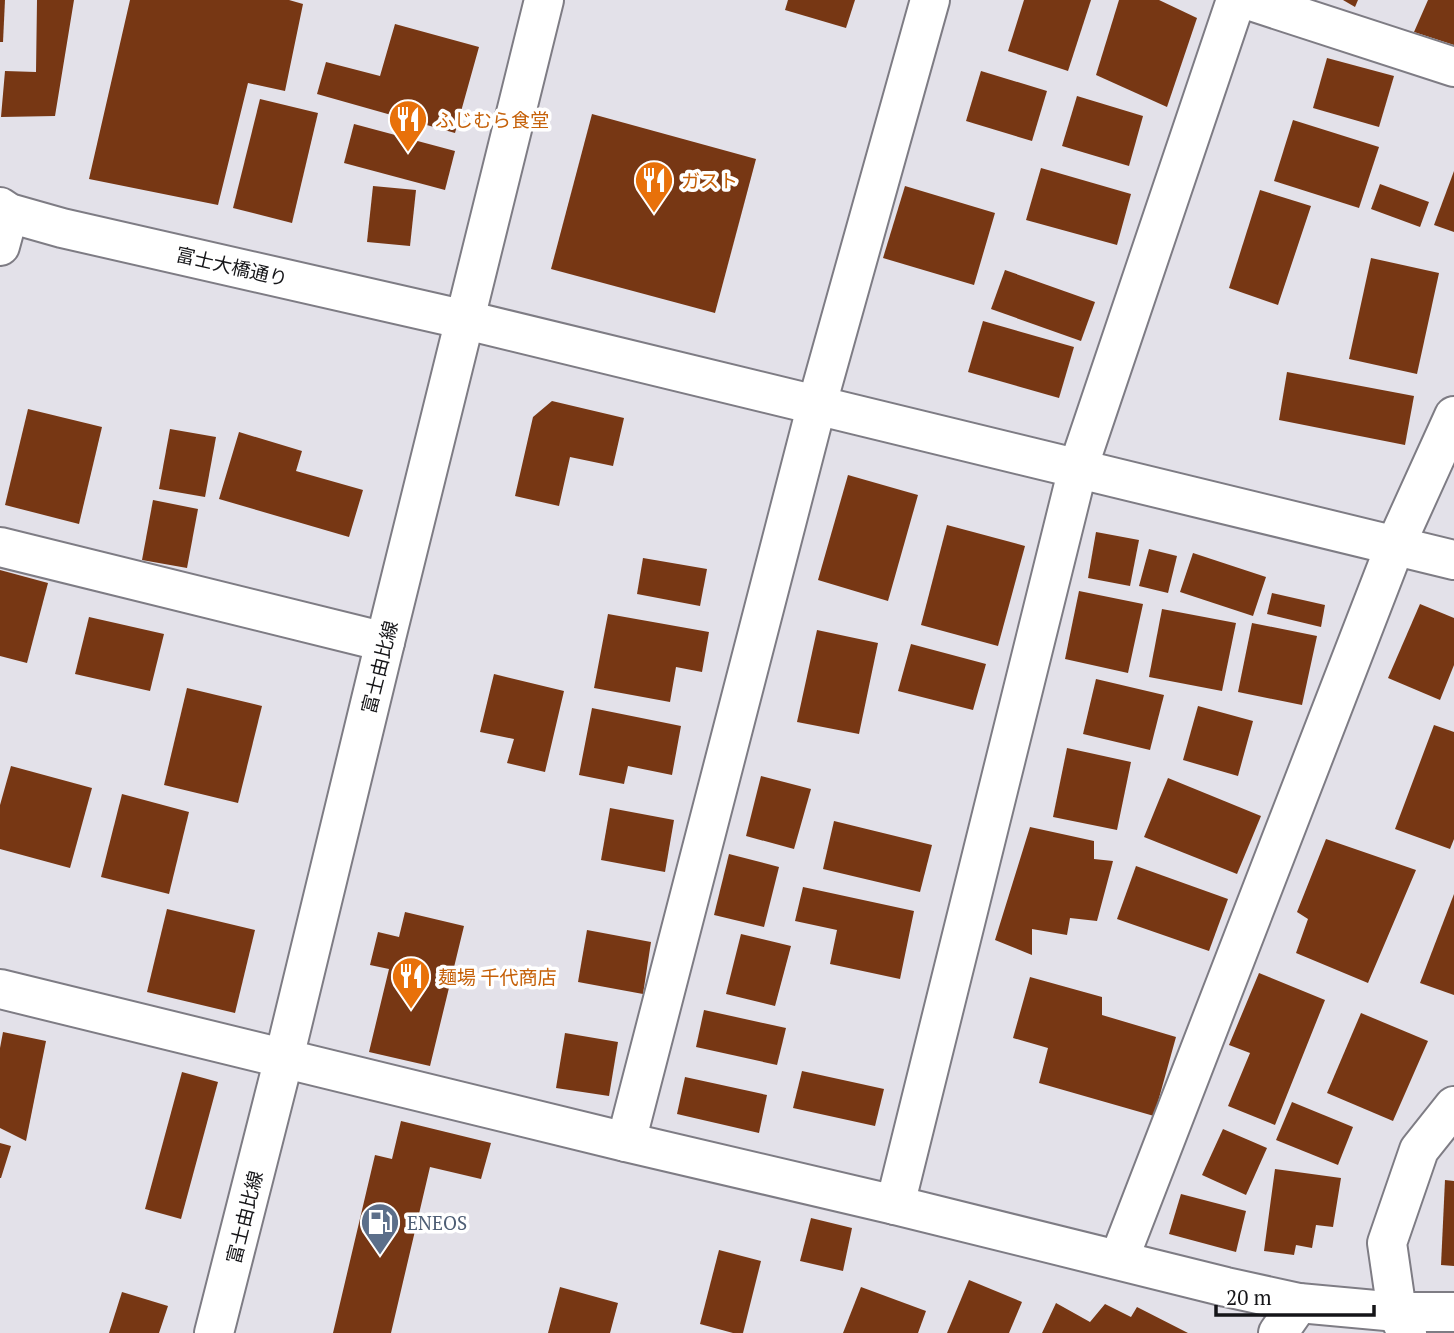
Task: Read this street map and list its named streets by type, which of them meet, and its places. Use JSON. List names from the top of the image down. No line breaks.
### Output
{"streets":{"street":["富士大橋通り","富士由比線"]},"crossings":[["富士大橋通り","富士由比線"]],"places":{"restaurant":["ふじむら食堂","ガスト","麺場 千代商店"],"fuel station":["ENEOS"]},"scale_bar":"20 m"}
